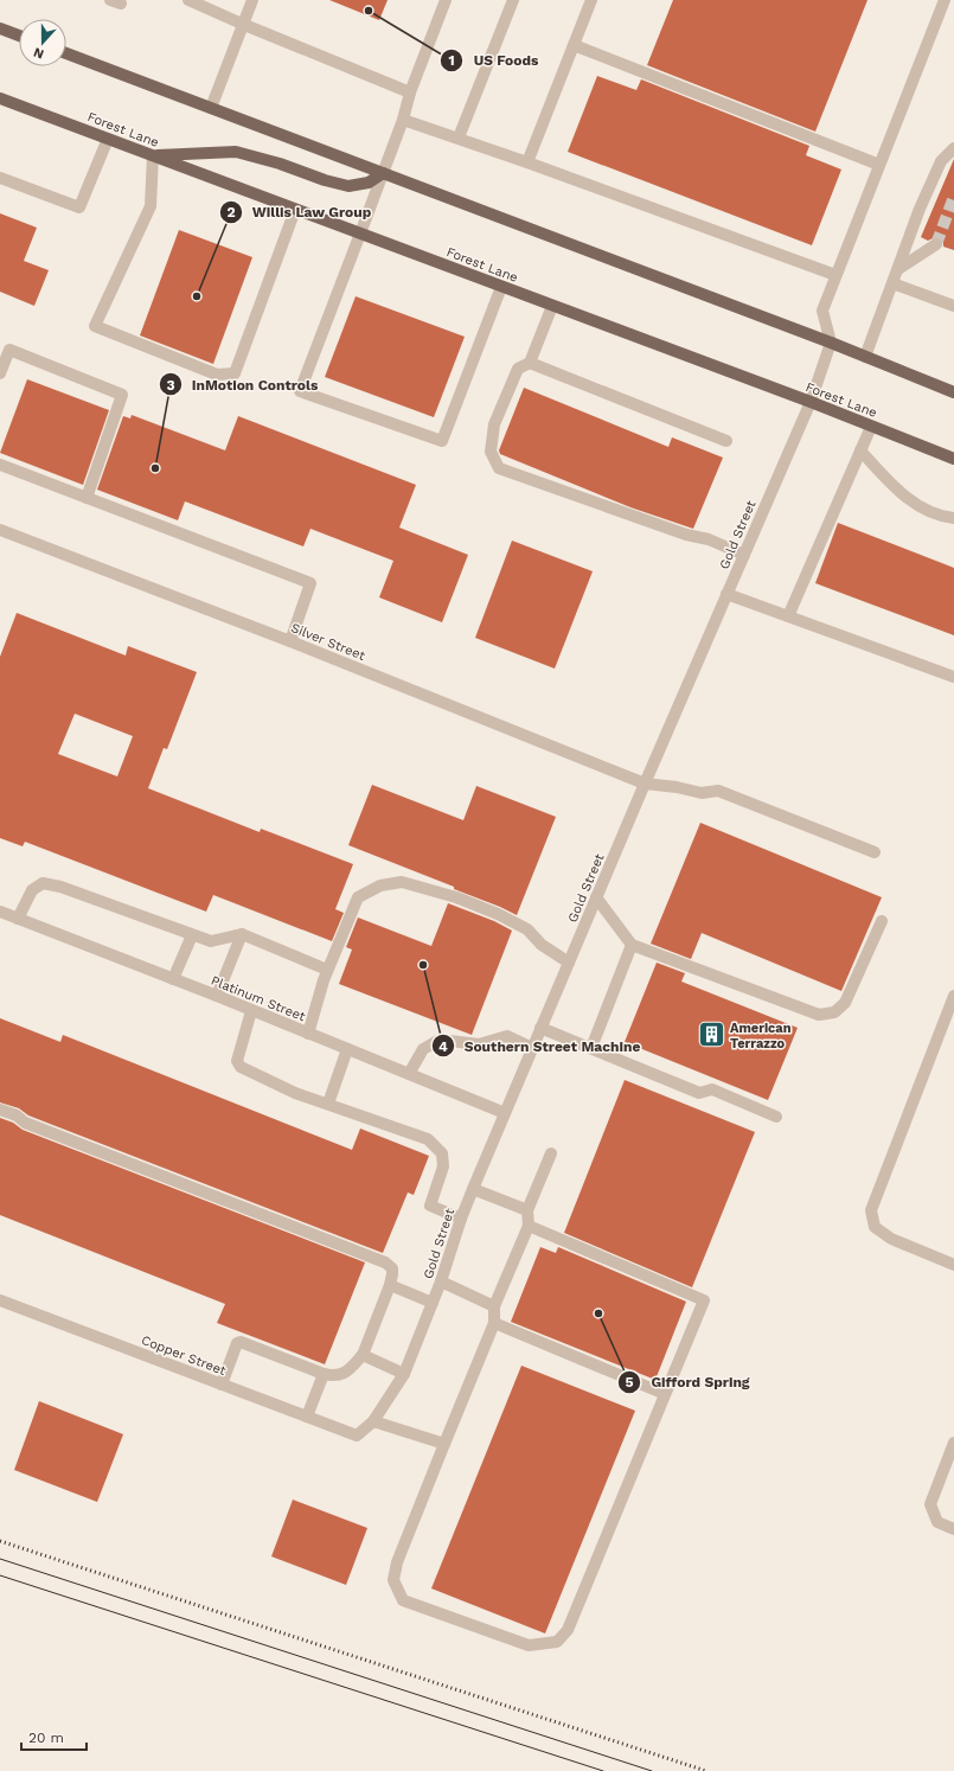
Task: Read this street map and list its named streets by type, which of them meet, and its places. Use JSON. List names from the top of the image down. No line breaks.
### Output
{"streets":{"main road":["Forest Lane"],"street":["Gold Street","Silver Street","Platinum Street","Copper Street"]},"crossings":[["Forest Lane","Gold Street"],["Gold Street","Silver Street"],["Gold Street","Platinum Street"],["Gold Street","Copper Street"]],"places":{"other":["US Foods","Willis Law Group","InMotion Controls","Southern Street Machine","Gifford Spring"],"building":["American Terrazzo"]},"scale_bar":"20 m","north":"bottom"}
